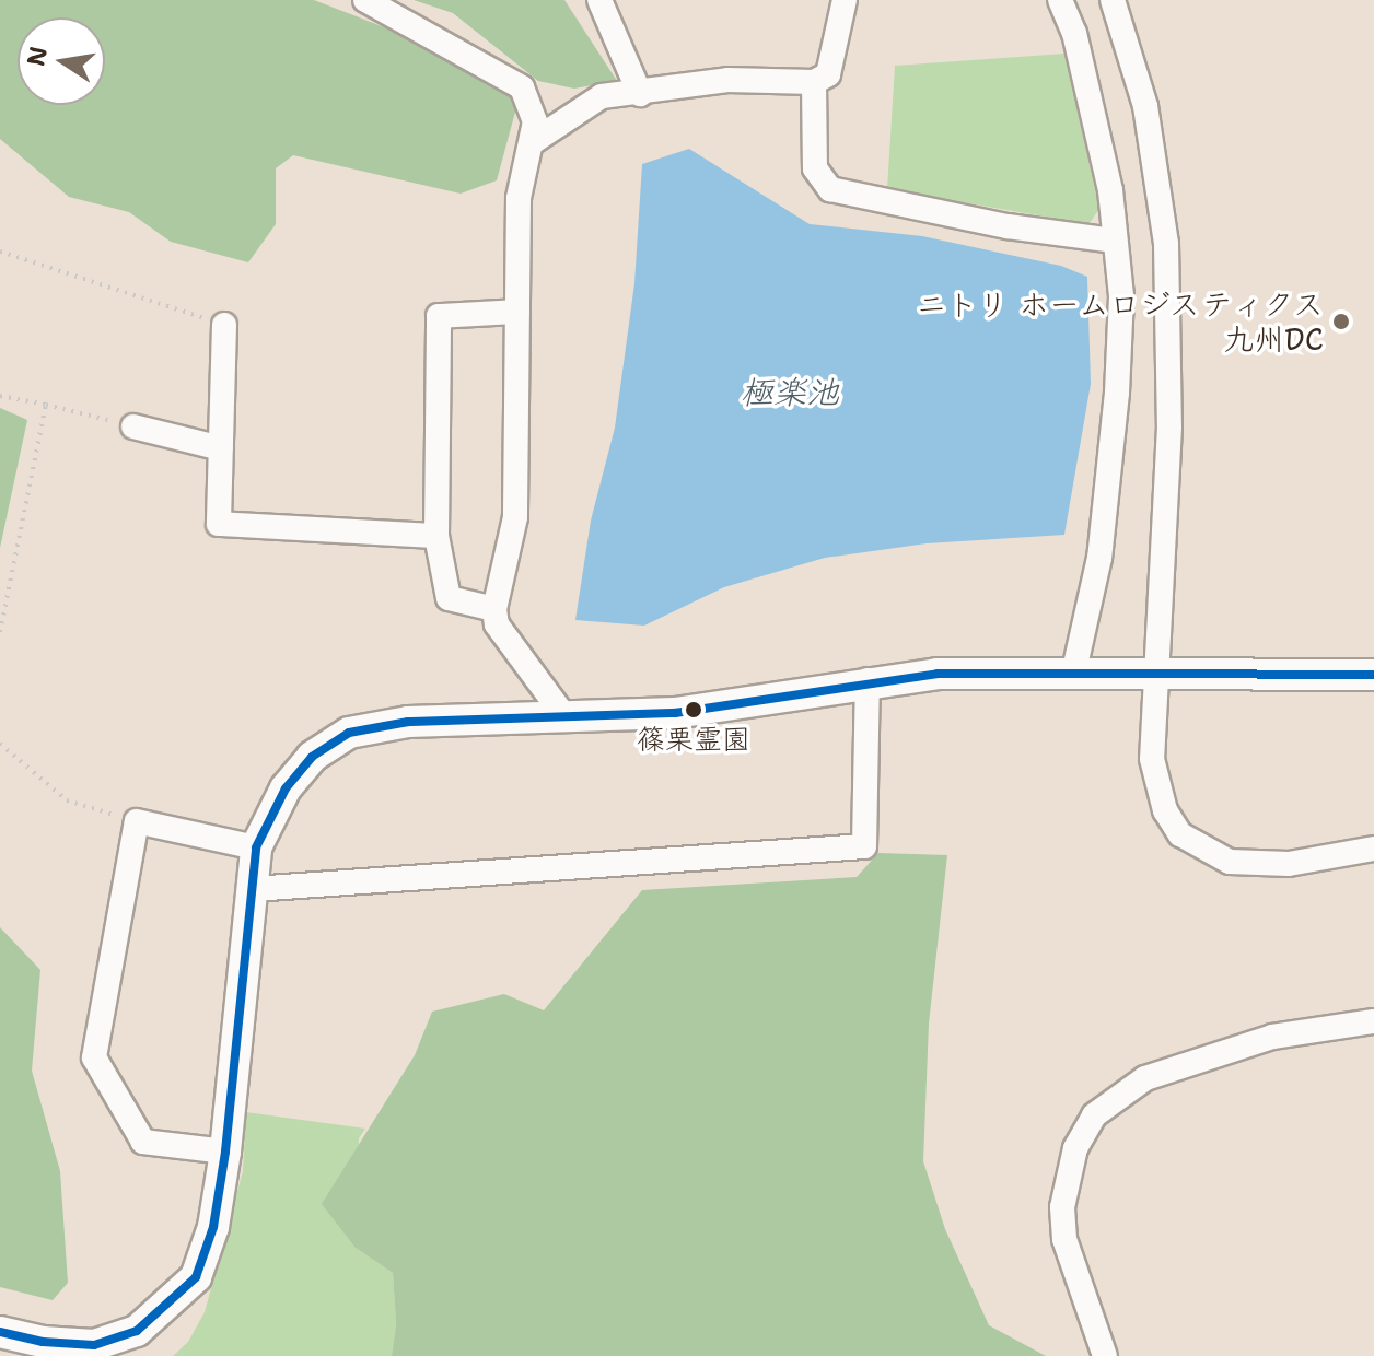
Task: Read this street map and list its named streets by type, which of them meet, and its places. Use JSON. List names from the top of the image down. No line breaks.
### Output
{"water":["極楽池"],"places":["ニトリ ホームロジスティクス 九州DC","篠栗霊園"],"north":"left"}
